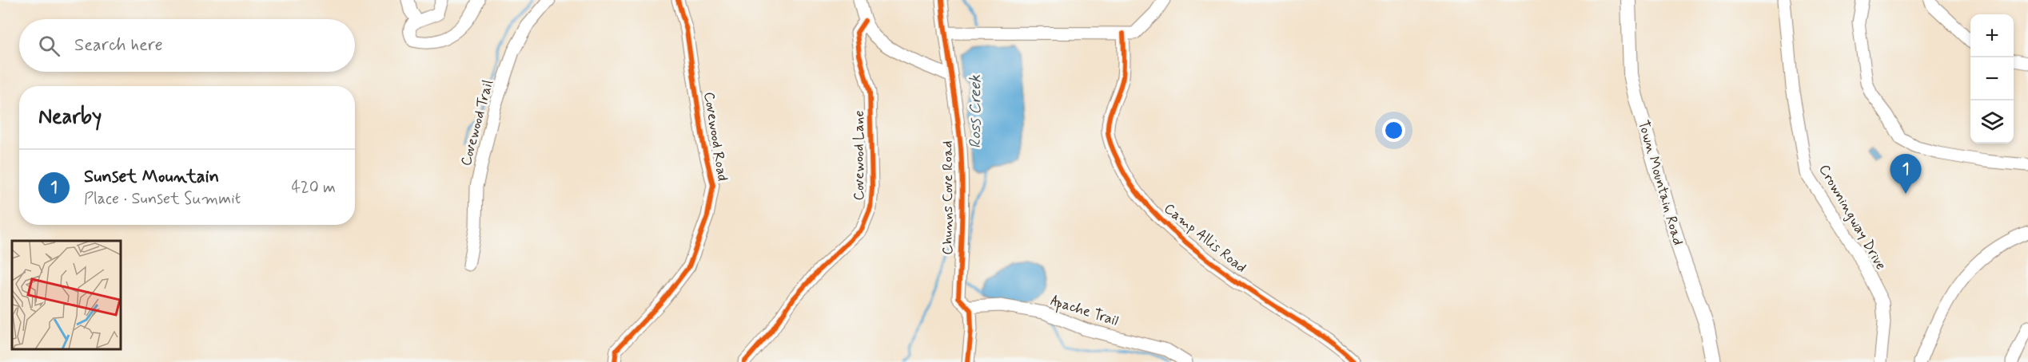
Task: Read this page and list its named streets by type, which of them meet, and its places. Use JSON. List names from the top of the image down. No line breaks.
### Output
{"streets":{"main road":["Town Mountain Road"],"street":["Covewood Trail","Covewood Road","Covewood Lane","Chunns Cove Road","Crowningway Drive","Camp Allis Road","Apache Trail"]},"crossings":[["Chunns Cove Road","Apache Trail"]],"water":["Ross Creek"],"page":{"map_buttons":["+","−"],"search":"Search here","heading":"Nearby","list":[{"mark":"1","name":"Sunset Mountain","note":"Place · Sunset Summit","value":"420 m"}],"pins":"1"}}
